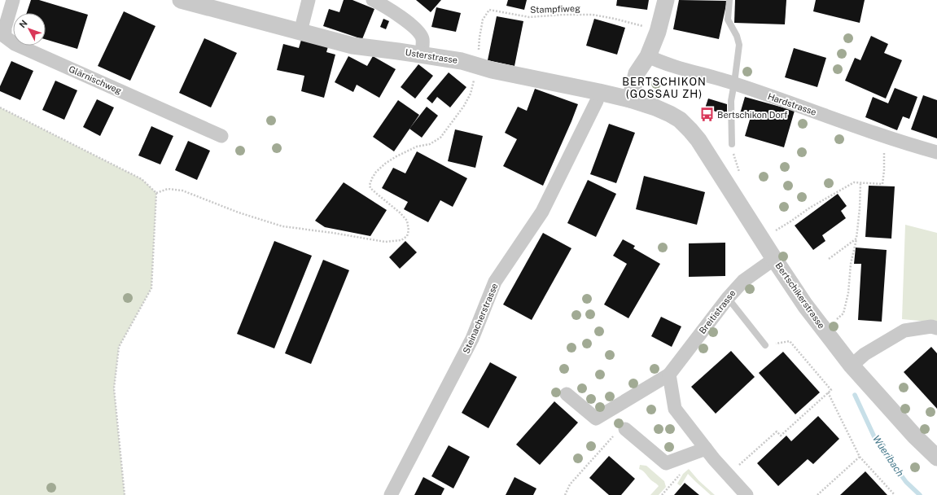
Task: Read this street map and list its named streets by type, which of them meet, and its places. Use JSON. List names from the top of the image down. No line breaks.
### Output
{"streets":{"street":["Usterstrasse","Glärnischweg","Hardstrasse","Bertschikerstrasse","Breitistrasse","Steinacherstrasse"],"path":["Stampfiweg"]},"crossings":[["Stampfiweg","Usterstrasse"],["Usterstrasse","Bertschikerstrasse"],["Usterstrasse","Steinacherstrasse"],["Bertschikerstrasse","Breitistrasse"]],"districts":["BERTSCHIKON (GOSSAU ZH)"],"water":["Wüeribach"],"places":{"bus stop":["Bertschikon Dorf"]},"north":"top left"}
